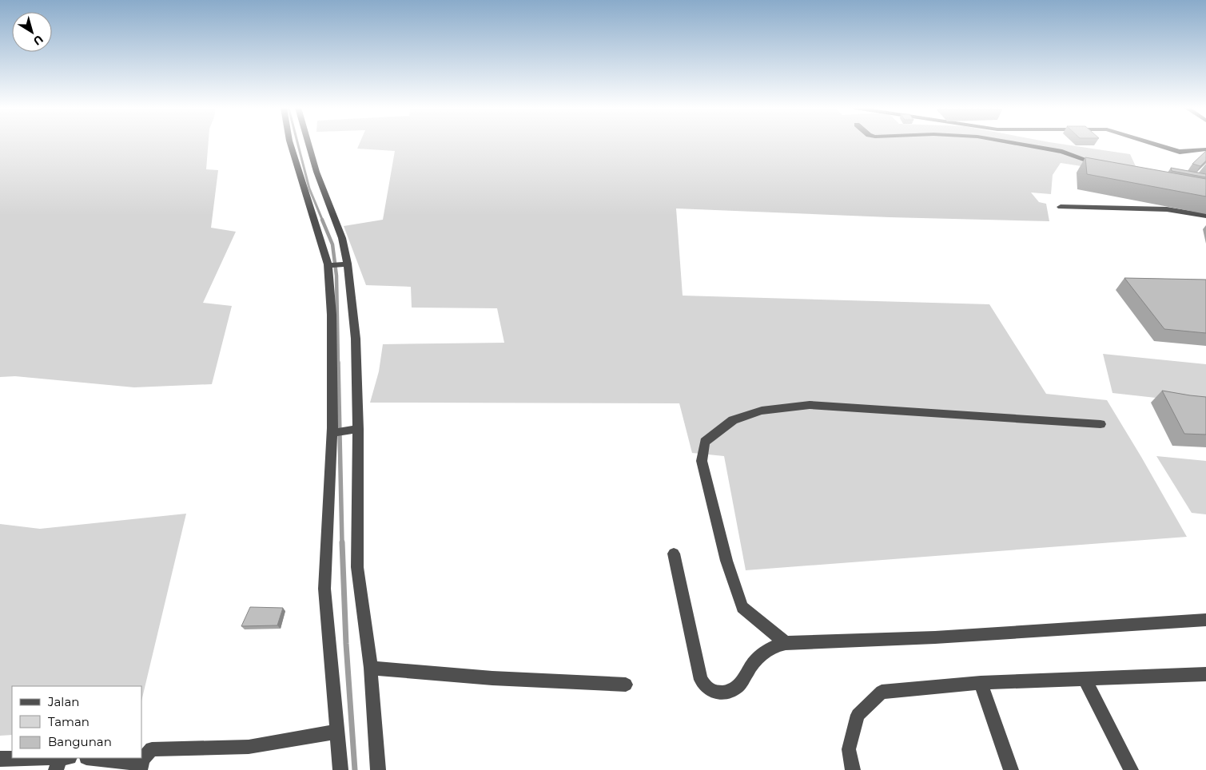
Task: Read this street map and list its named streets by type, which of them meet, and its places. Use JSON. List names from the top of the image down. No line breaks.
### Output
{"legend":["Jalan","Taman","Bangunan"],"north":"bottom right"}
